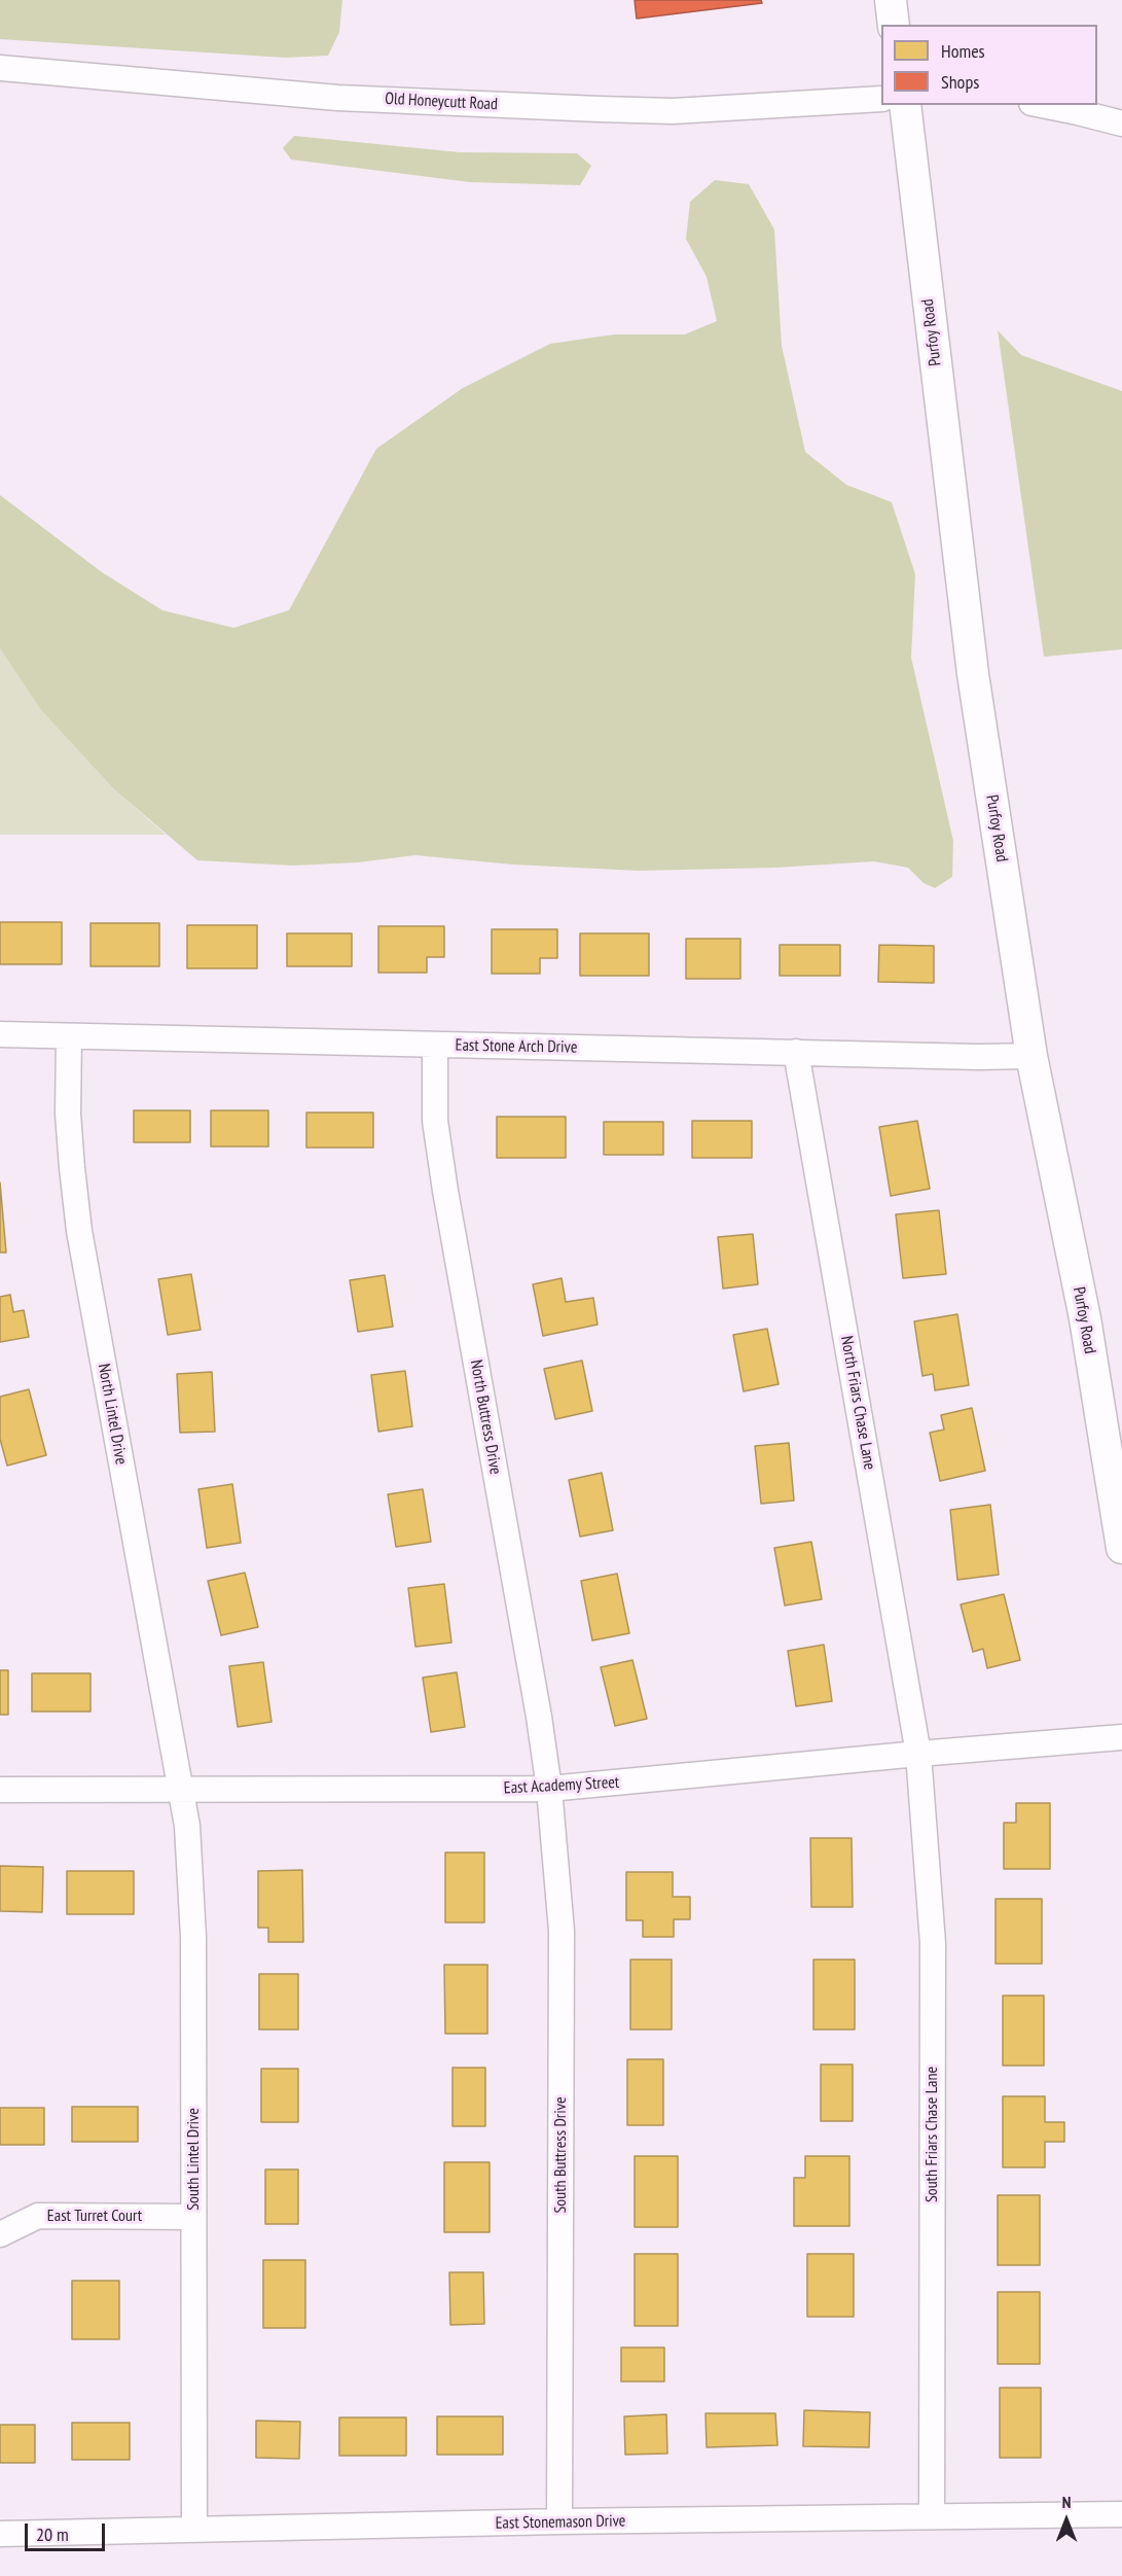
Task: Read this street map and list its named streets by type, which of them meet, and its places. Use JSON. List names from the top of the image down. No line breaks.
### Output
{"streets":{"street":["Old Honeycutt Road","Purfoy Road","East Stone Arch Drive","North Friars Chase Lane","North Lintel Drive","North Buttress Drive","East Academy Street","South Friars Chase Lane","South Buttress Drive","South Lintel Drive","East Turret Court","East Stonemason Drive"]},"crossings":[["Purfoy Road","East Stone Arch Drive"],["East Stone Arch Drive","North Friars Chase Lane"],["East Stone Arch Drive","North Lintel Drive"],["East Stone Arch Drive","North Buttress Drive"],["North Friars Chase Lane","East Academy Street"],["North Friars Chase Lane","South Friars Chase Lane"],["North Lintel Drive","East Academy Street"],["North Lintel Drive","South Lintel Drive"],["North Buttress Drive","East Academy Street"],["North Buttress Drive","South Buttress Drive"],["East Academy Street","South Friars Chase Lane"],["East Academy Street","South Buttress Drive"],["East Academy Street","South Lintel Drive"],["South Friars Chase Lane","East Stonemason Drive"],["South Buttress Drive","East Stonemason Drive"],["South Lintel Drive","East Turret Court"],["South Lintel Drive","East Stonemason Drive"]],"legend":["Homes","Shops"],"scale_bar":"20 m","north":"top"}
